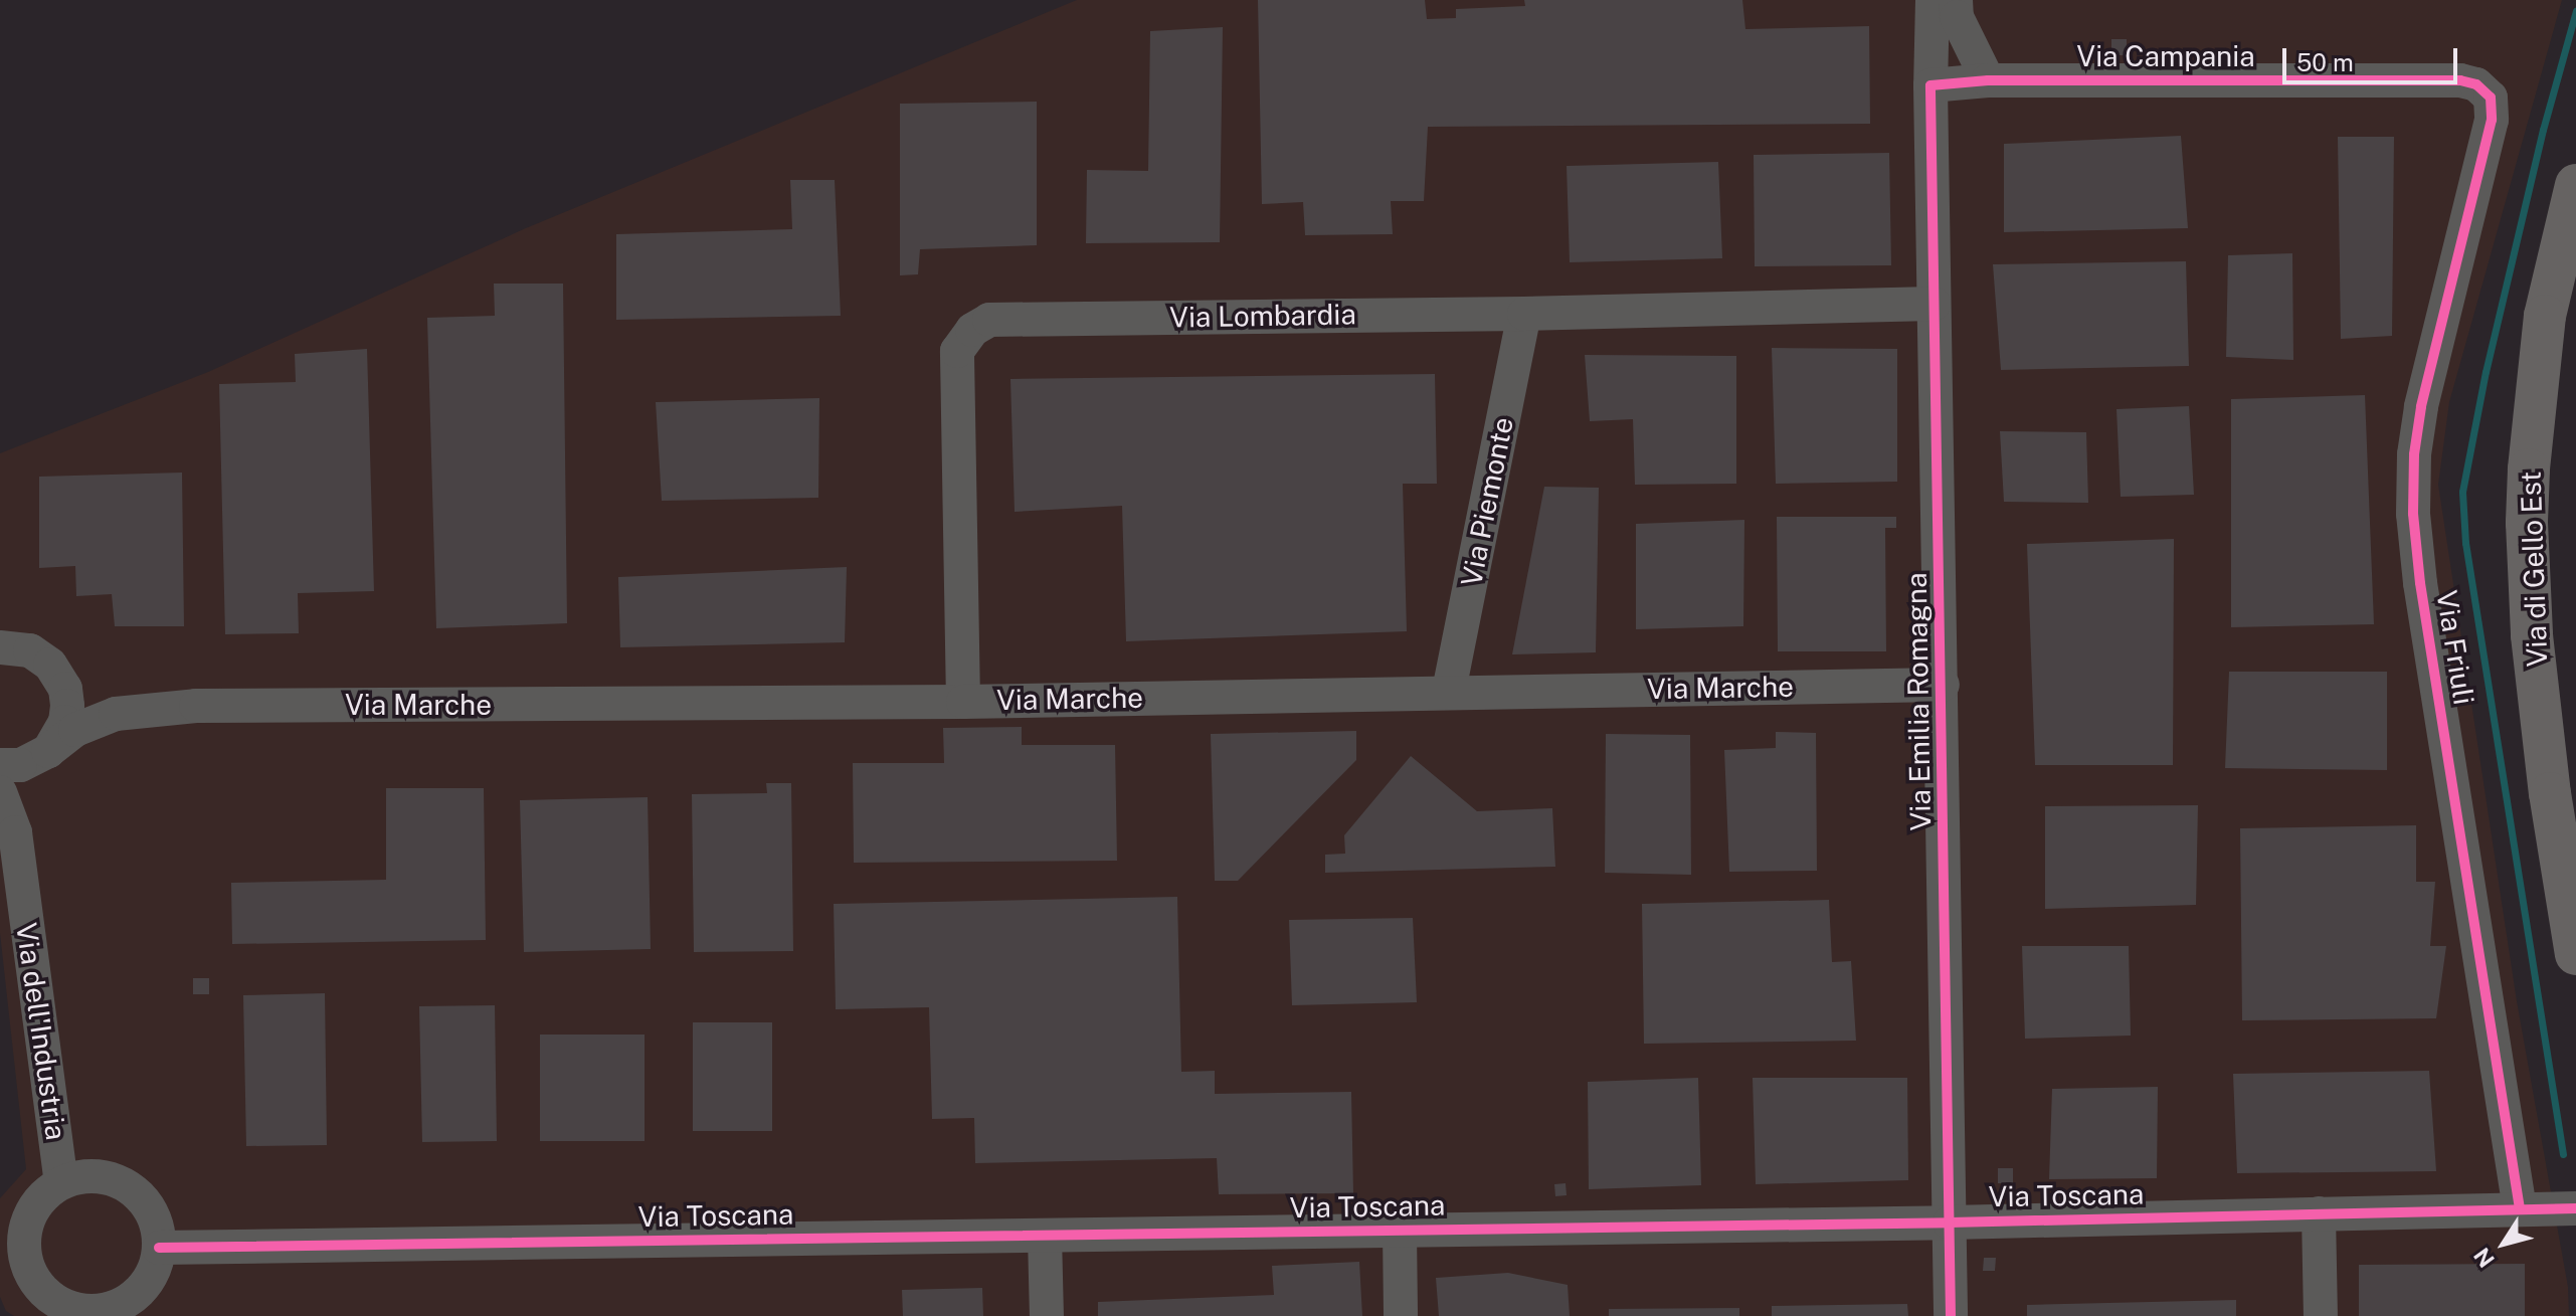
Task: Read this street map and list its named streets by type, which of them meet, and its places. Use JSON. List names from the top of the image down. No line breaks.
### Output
{"streets":{"main road":["Via di Gello Est"],"street":["Via Campania","Via Lombardia","Via Piemonte","Via Friuli","Via Marche","Via Emilia Romagna","Via dell'Industria","Via Toscana"]},"crossings":[["Via Campania","Via Friuli"],["Via Campania","Via Emilia Romagna"],["Via Lombardia","Via Piemonte"],["Via Lombardia","Via Marche"],["Via Lombardia","Via Emilia Romagna"],["Via Piemonte","Via Marche"],["Via Friuli","Via Toscana"],["Via Marche","Via Emilia Romagna"],["Via Marche","Via dell'Industria"],["Via Emilia Romagna","Via Toscana"],["Via dell'Industria","Via Toscana"]],"scale_bar":"50 m","north":"bottom left"}
